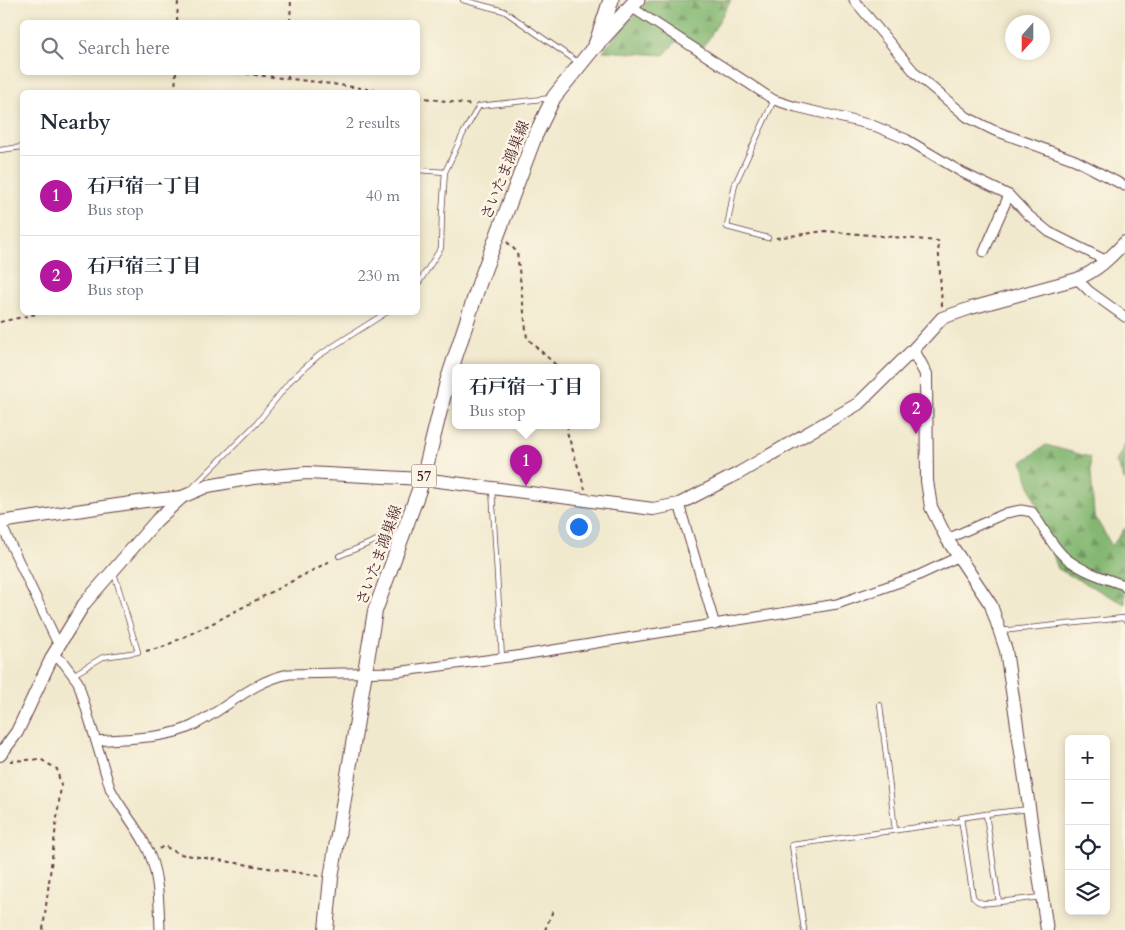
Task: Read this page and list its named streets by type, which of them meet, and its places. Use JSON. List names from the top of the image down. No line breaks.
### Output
{"streets":{"main road":["さいたま鴻巣線","57"]},"north":"bottom","page":{"search":"Search here","heading":["Nearby","2 results"],"list":[{"mark":"1","name":"石戸宿一丁目","note":"Bus stop","value":"40 m"},{"mark":"2","name":"石戸宿三丁目","note":"Bus stop","value":"230 m"}],"popup":["石戸宿一丁目","Bus stop"],"pins":["2","1"],"map_buttons":["+","−"]}}
